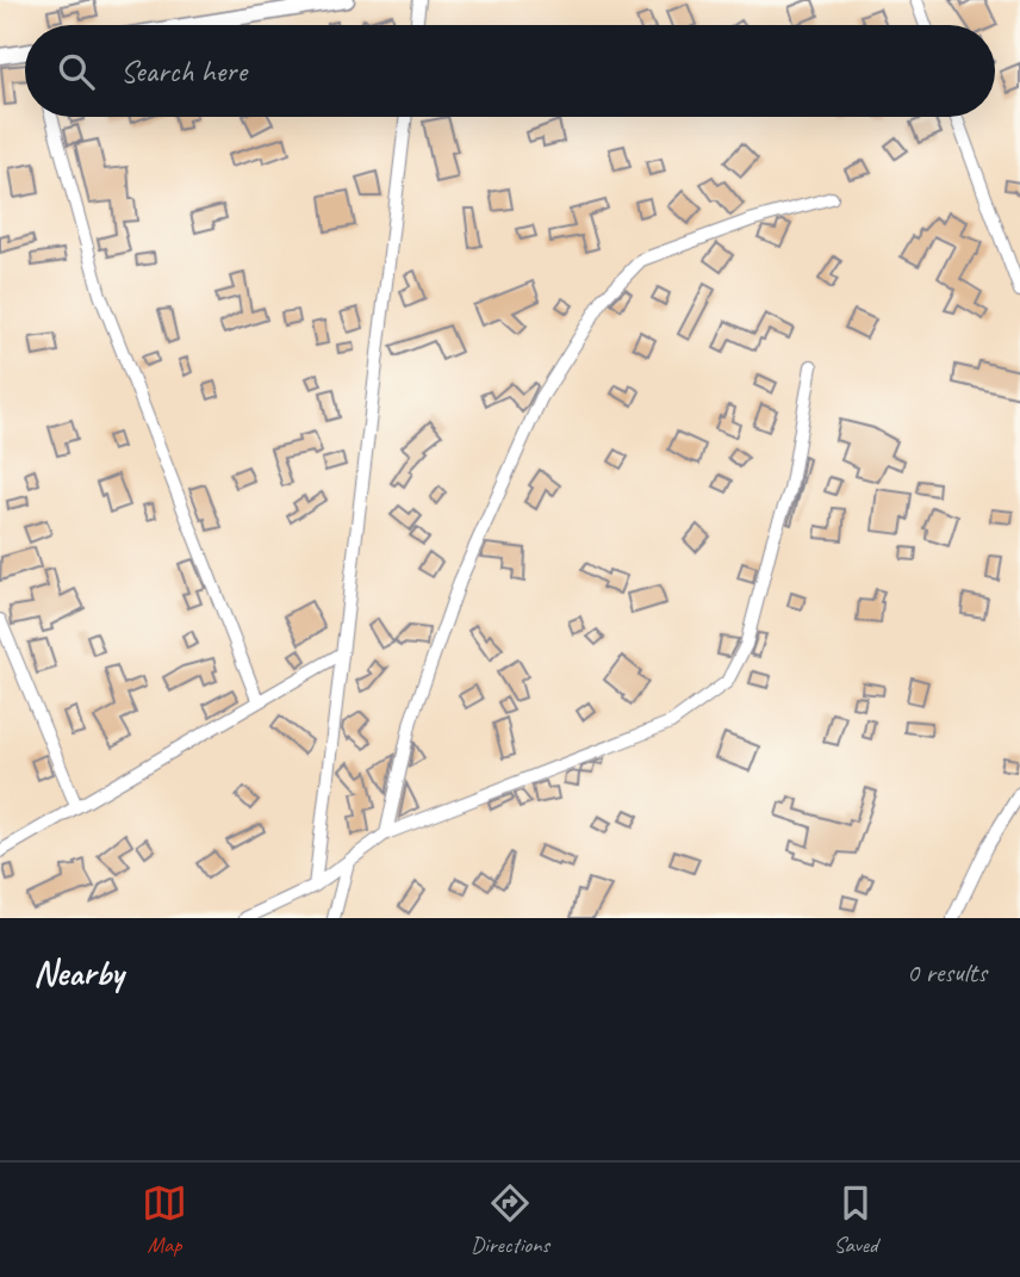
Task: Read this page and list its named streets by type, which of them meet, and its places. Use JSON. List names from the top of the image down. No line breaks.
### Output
{"page":{"search":"Search here","heading":["Nearby","0 results"],"nav":["Map","Directions","Saved"]}}
